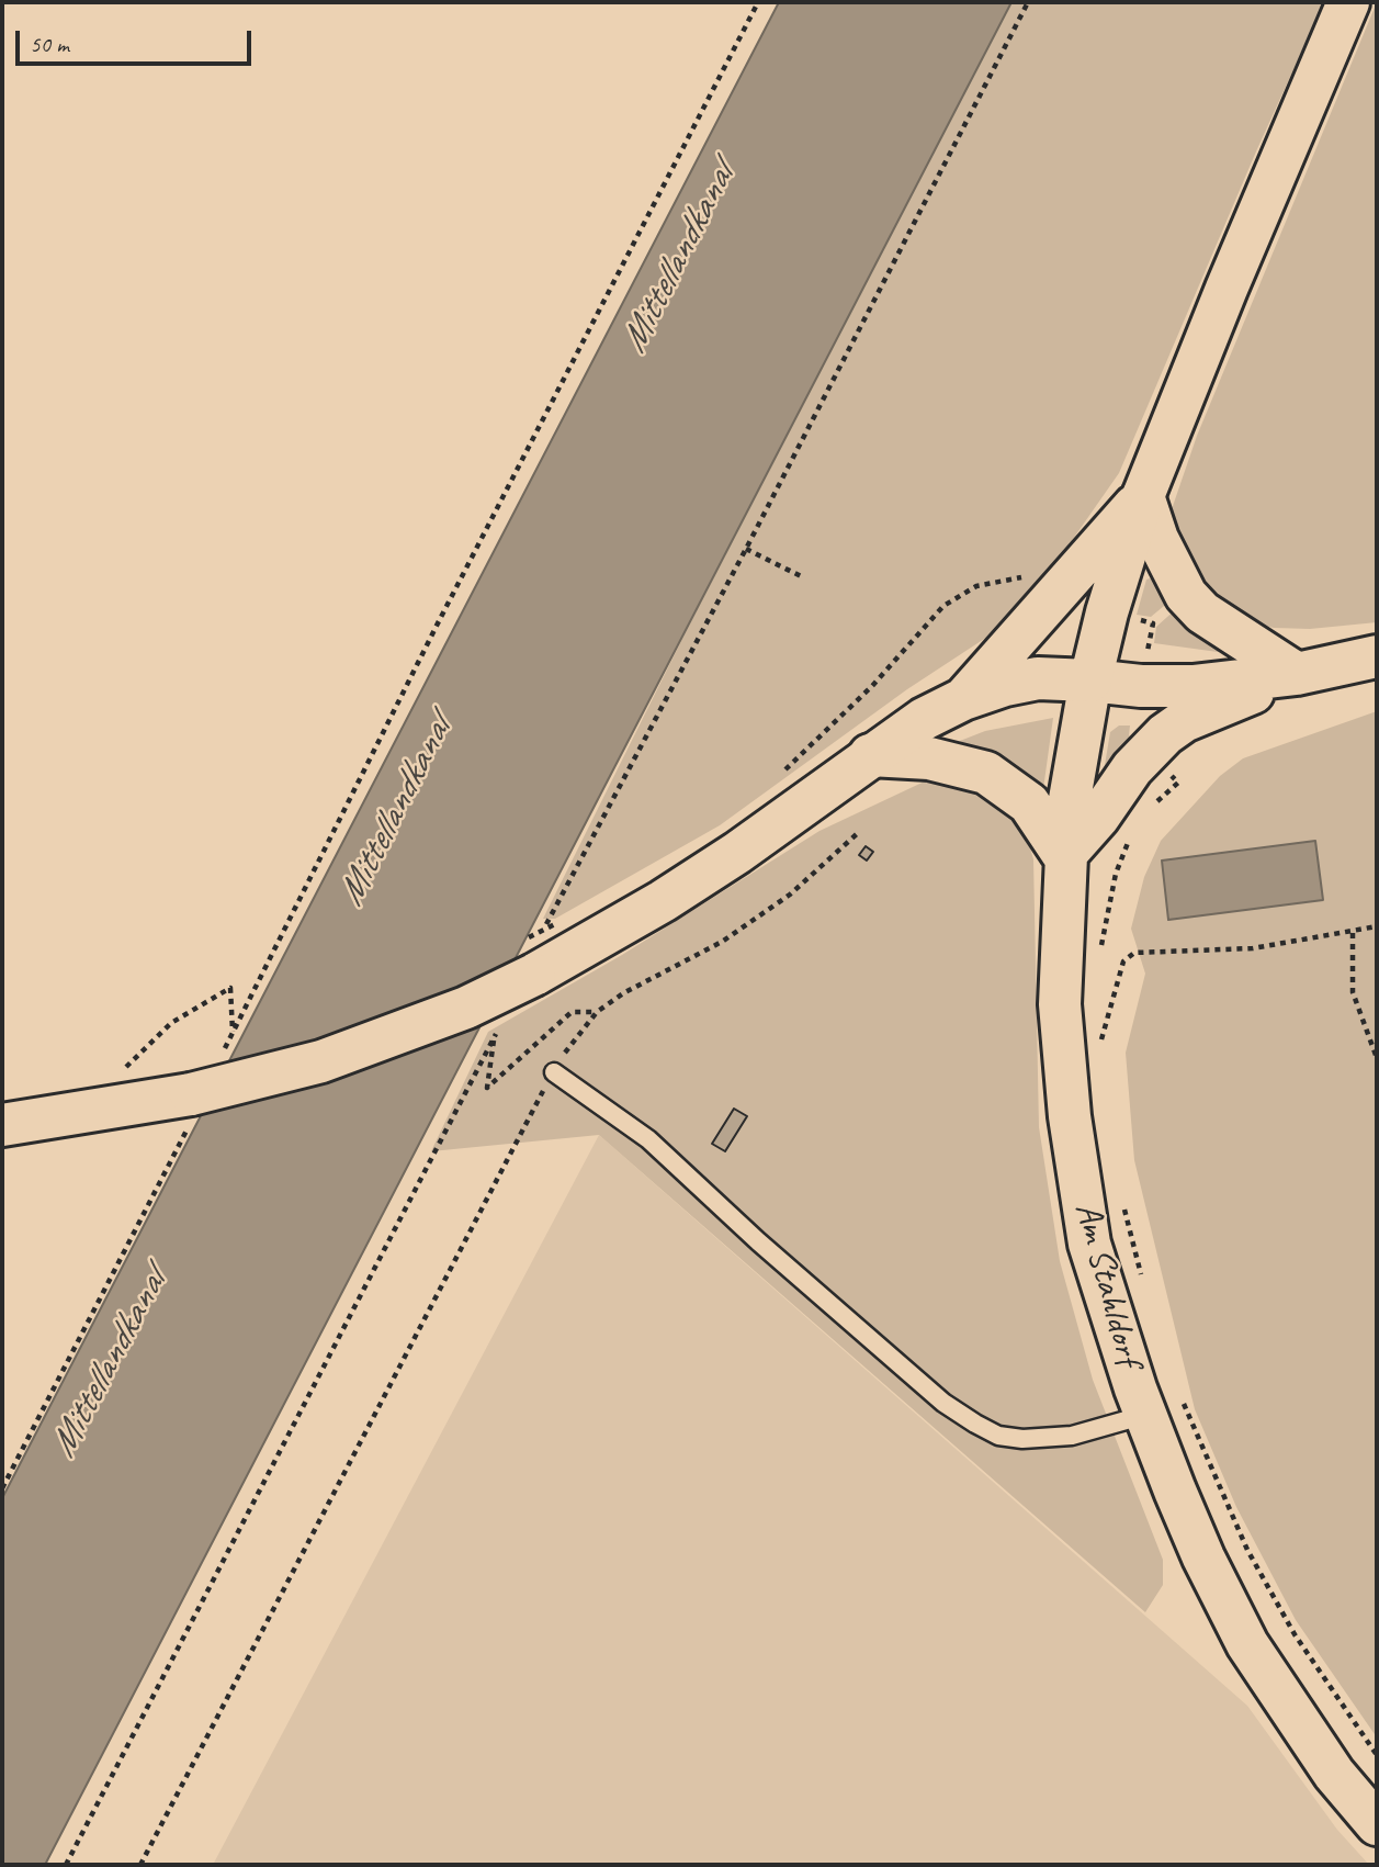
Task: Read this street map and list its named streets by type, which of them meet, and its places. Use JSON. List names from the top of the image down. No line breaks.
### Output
{"streets":{"main road":["Am Stahldorf"]},"water":["Mittellandkanal"],"scale_bar":"50 m"}
